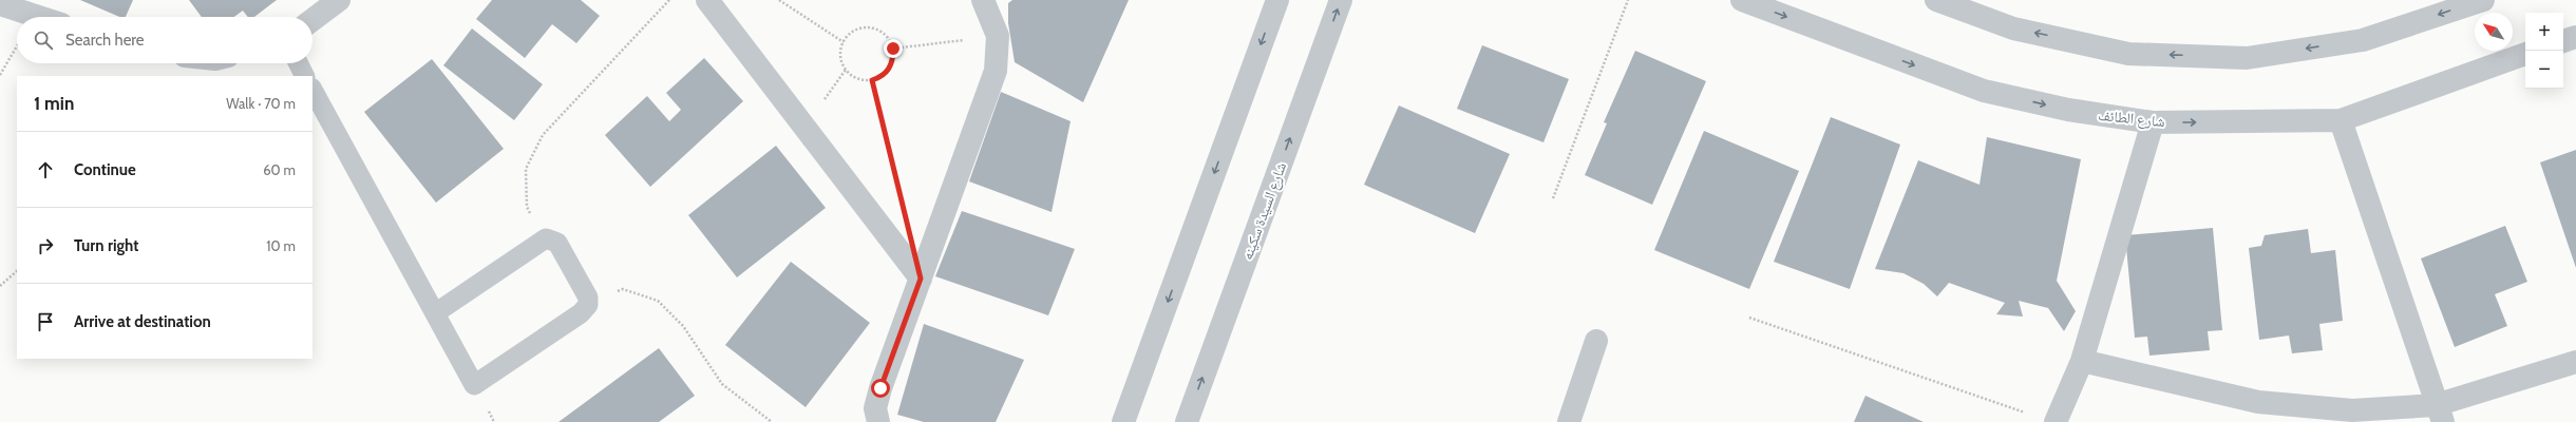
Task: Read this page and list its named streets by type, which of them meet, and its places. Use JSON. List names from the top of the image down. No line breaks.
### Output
{"streets":{"street":["شارع الطائف","شارع السيدة سكينه"]},"north":"top left","page":{"map_buttons":["+","−"],"search":"Search here","heading":["1 min","Walk · 70 m"],"list":[["Continue","60 m"],["Turn right","10 m"],"Arrive at destination"]}}
